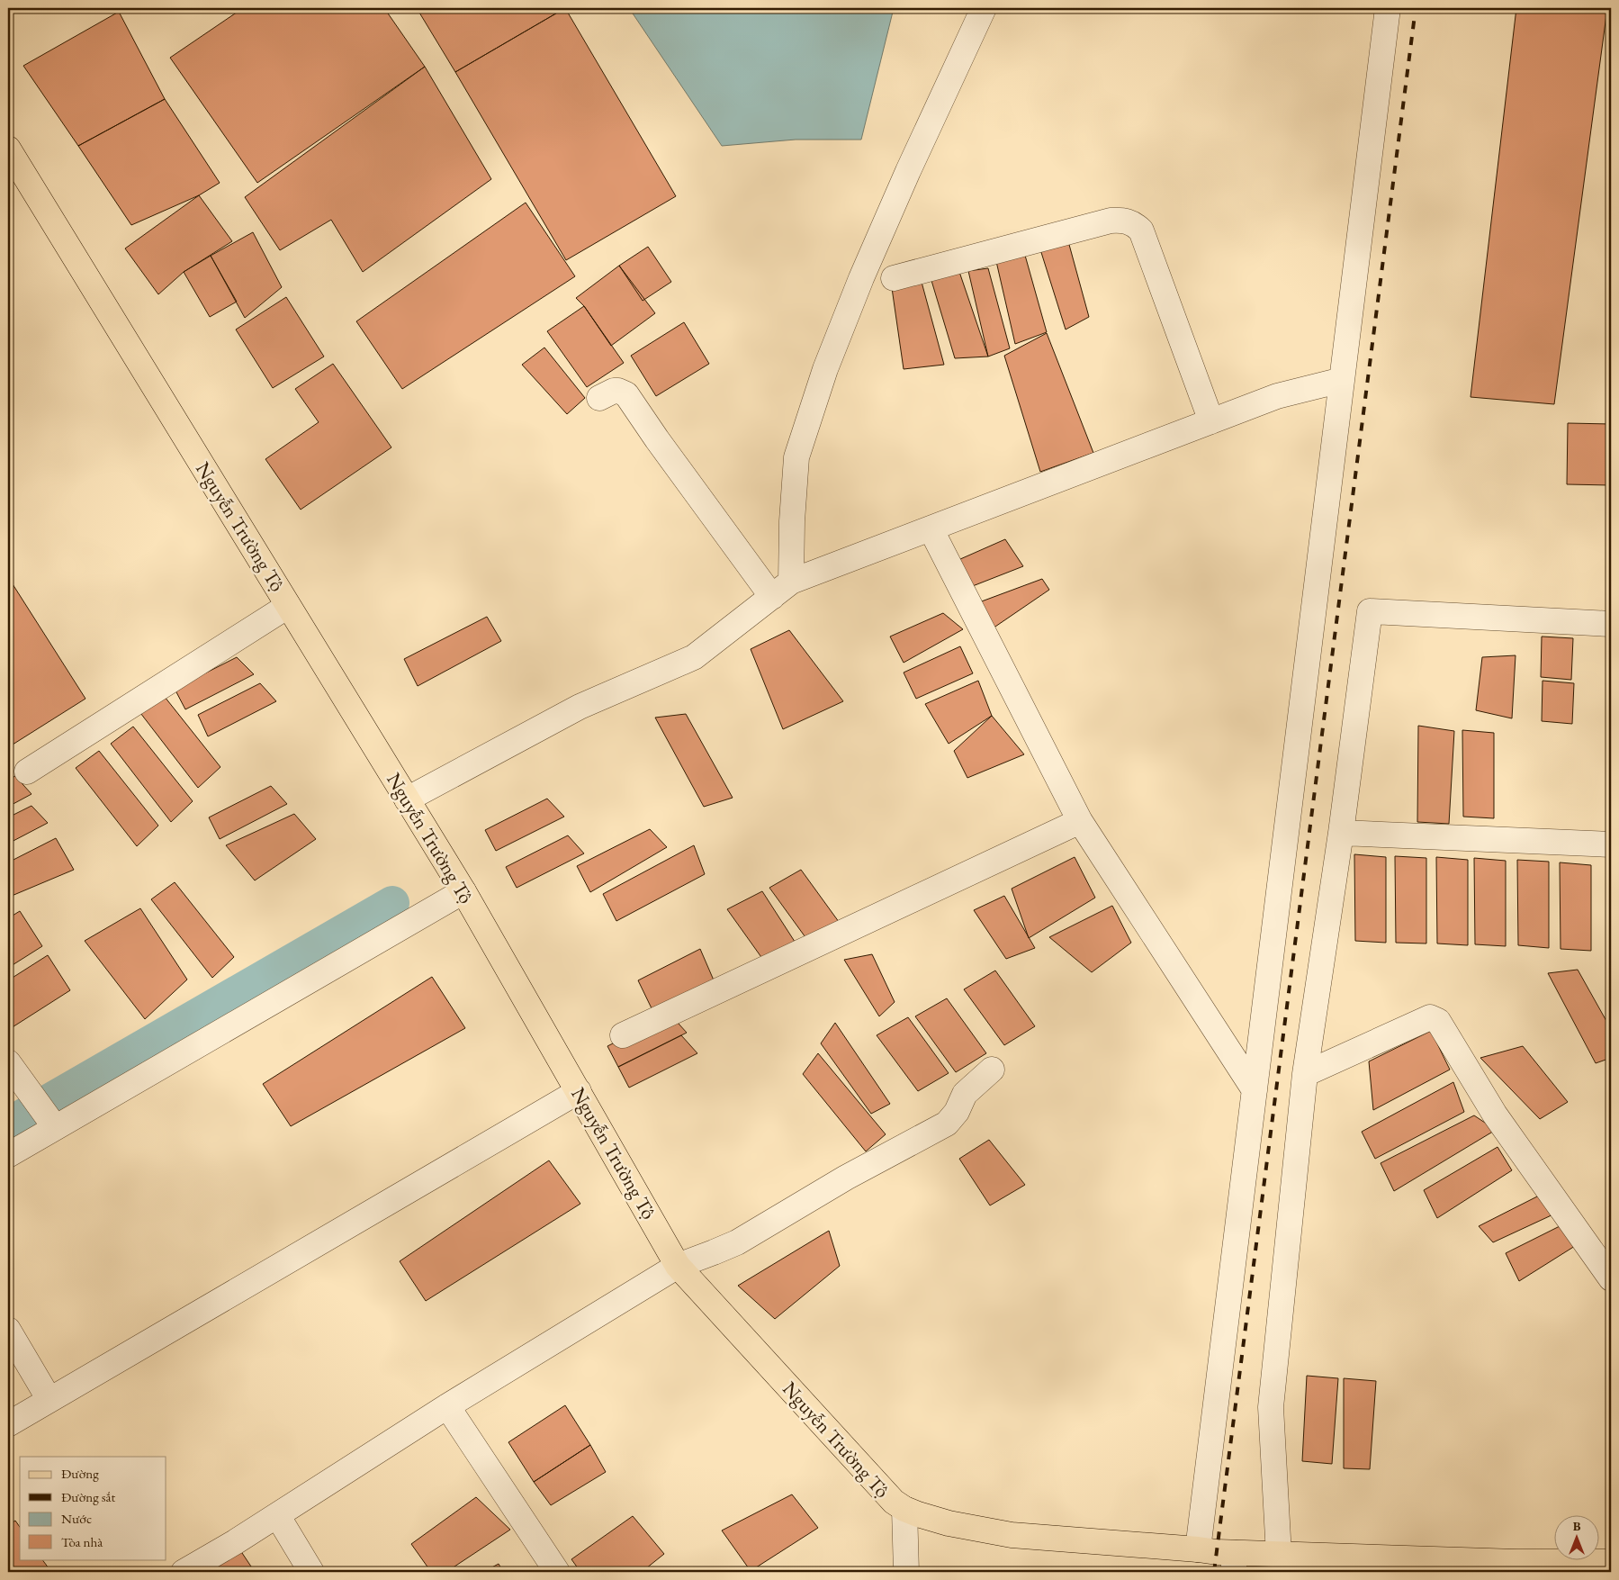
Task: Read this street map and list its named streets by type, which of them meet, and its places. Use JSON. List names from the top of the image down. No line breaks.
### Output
{"streets":{"main road":["Nguyễn Trường Tộ"]},"legend":["Đường","Đường sắt","Nước","Tòa nhà"],"north":"top"}
